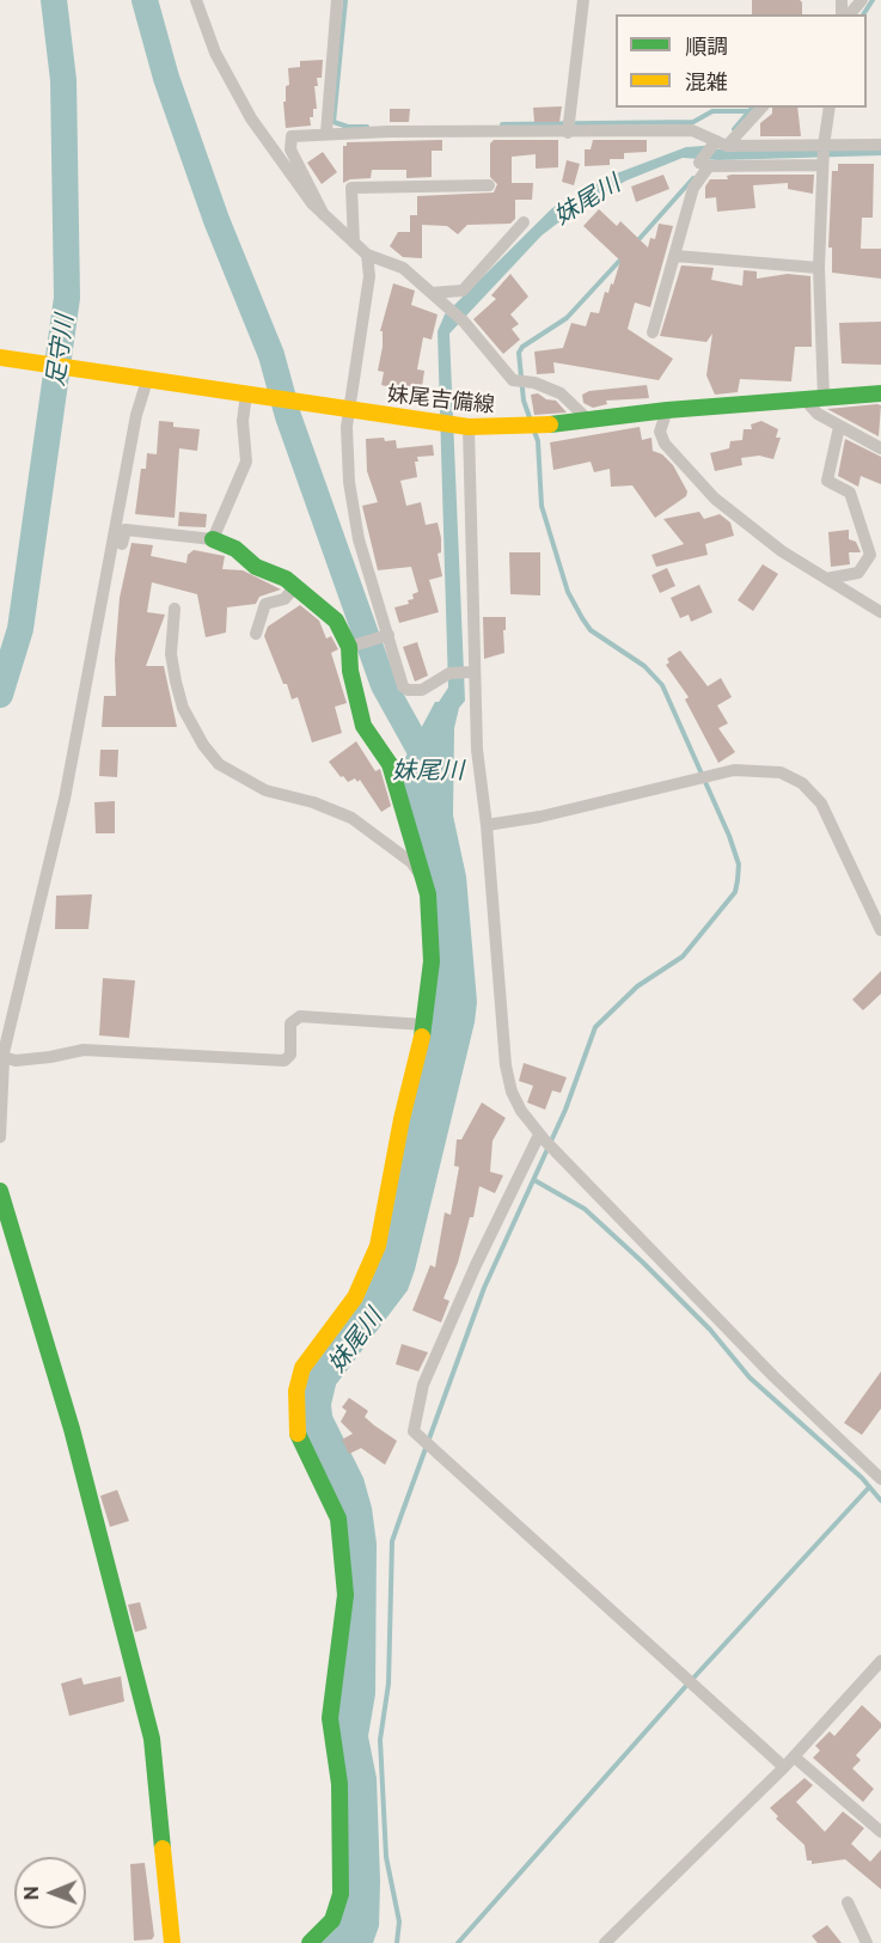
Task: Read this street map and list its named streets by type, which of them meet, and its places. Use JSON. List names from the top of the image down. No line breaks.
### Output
{"streets":{"street":["妹尾吉備線"]},"water":["妹尾川","足守川"],"legend":["順調","混雑"],"north":"left"}
